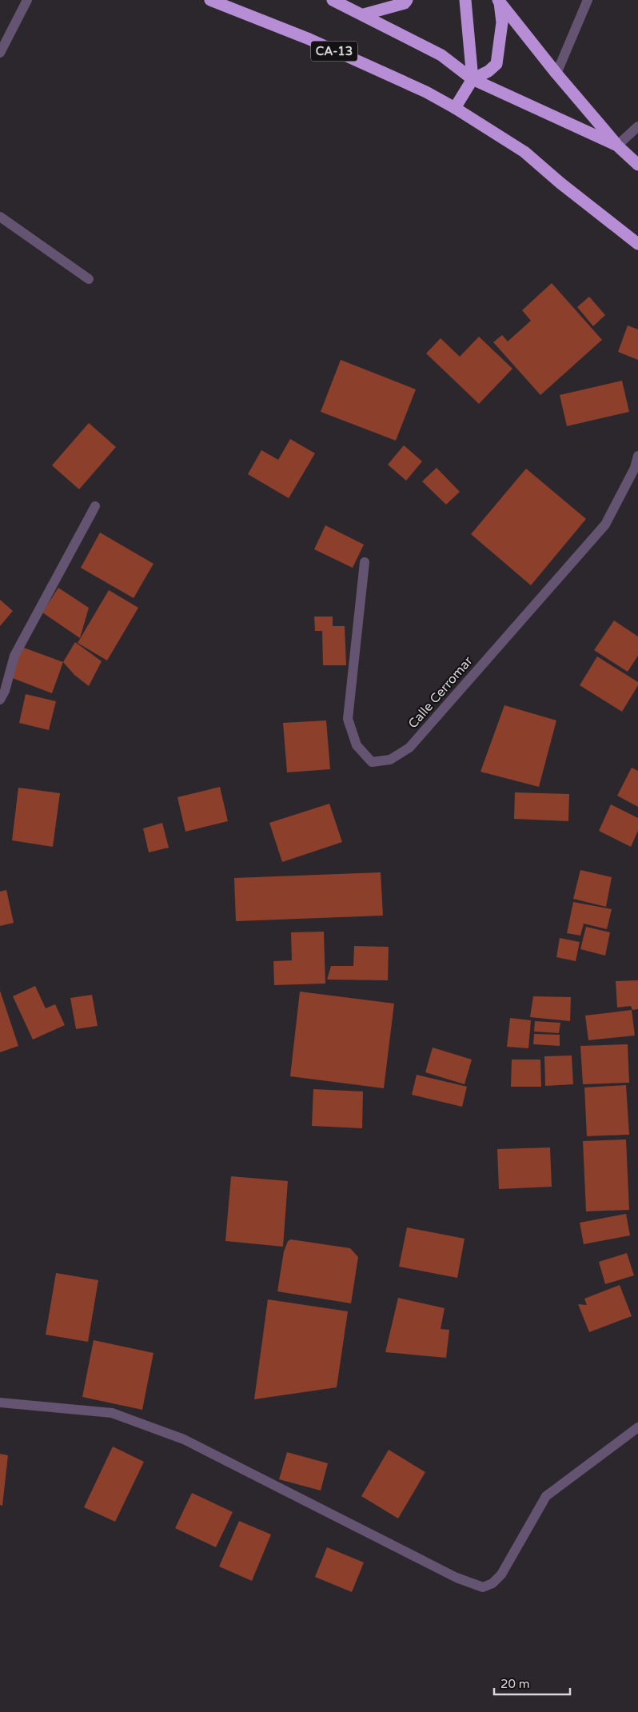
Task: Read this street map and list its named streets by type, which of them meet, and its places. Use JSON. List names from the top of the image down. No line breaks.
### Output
{"streets":{"highway":["CA-13"],"street":["Calle Cerromar"]},"scale_bar":"20 m"}
